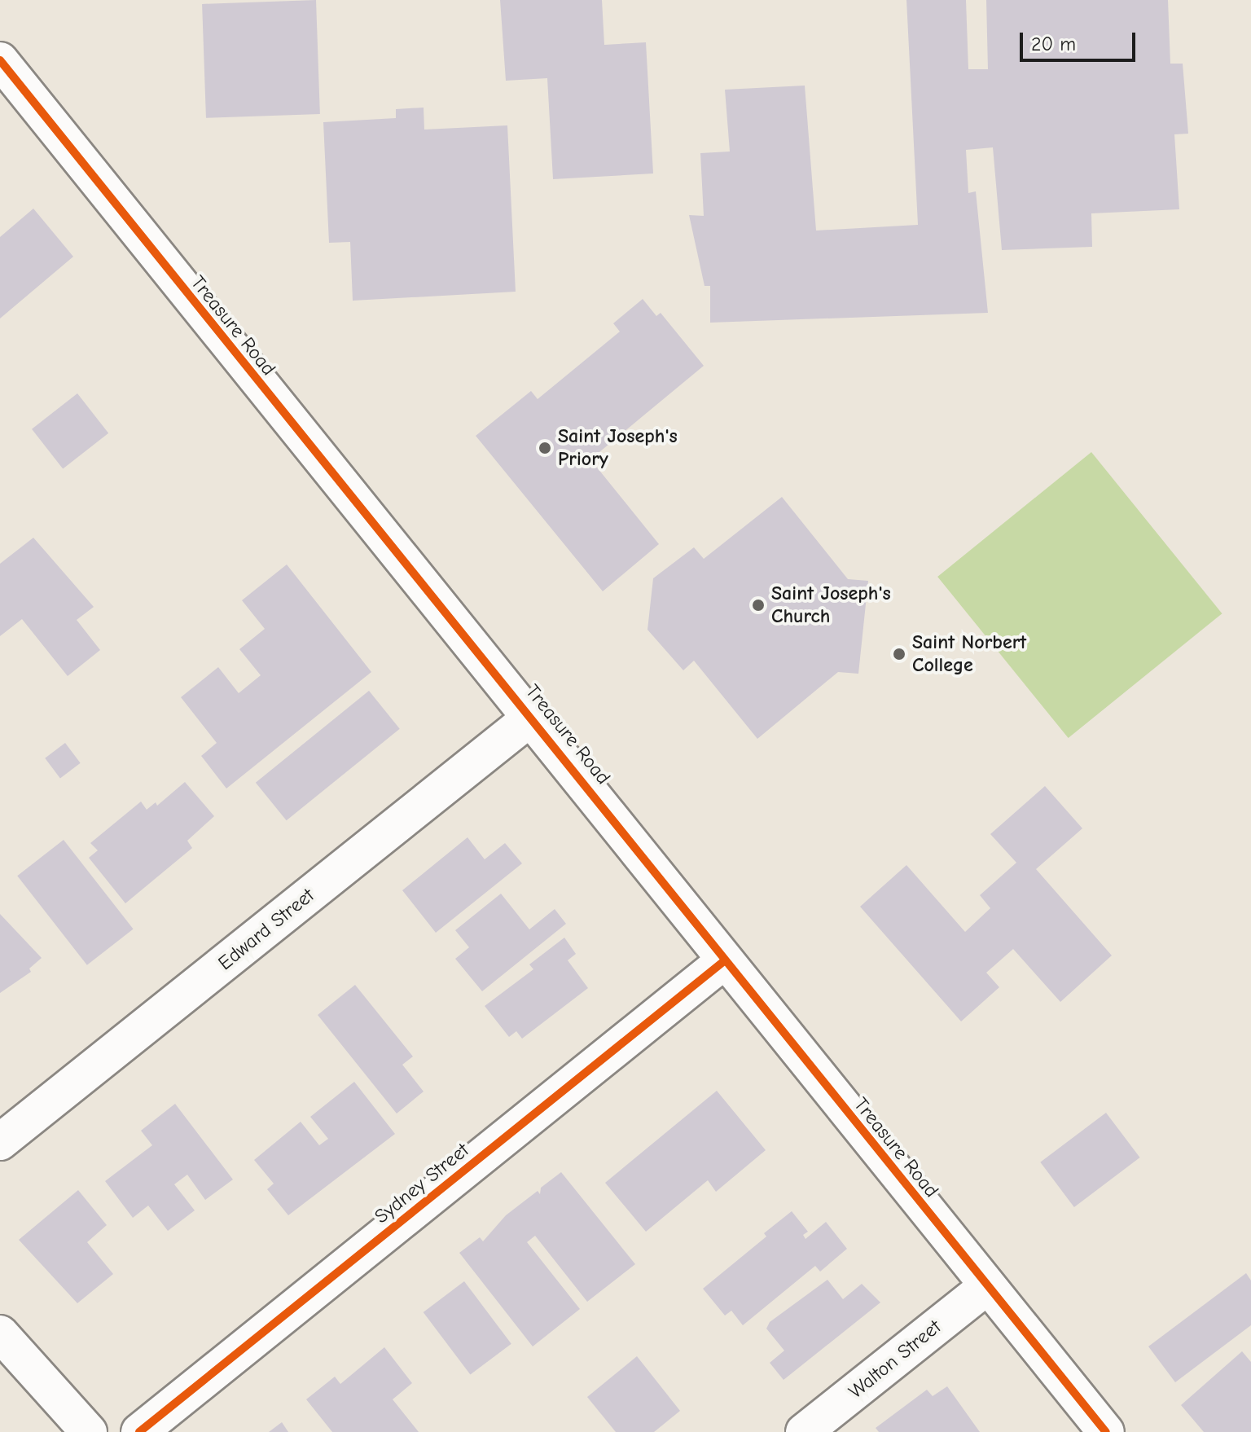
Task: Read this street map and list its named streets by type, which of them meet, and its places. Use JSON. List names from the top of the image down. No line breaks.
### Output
{"streets":{"street":["Treasure Road","Edward Street","Sydney Street","Walton Street"]},"crossings":[["Treasure Road","Edward Street"],["Treasure Road","Sydney Street"],["Treasure Road","Walton Street"]],"places":["Saint Joseph's Priory","Saint Joseph's Church","Saint Norbert College"],"scale_bar":"20 m"}
